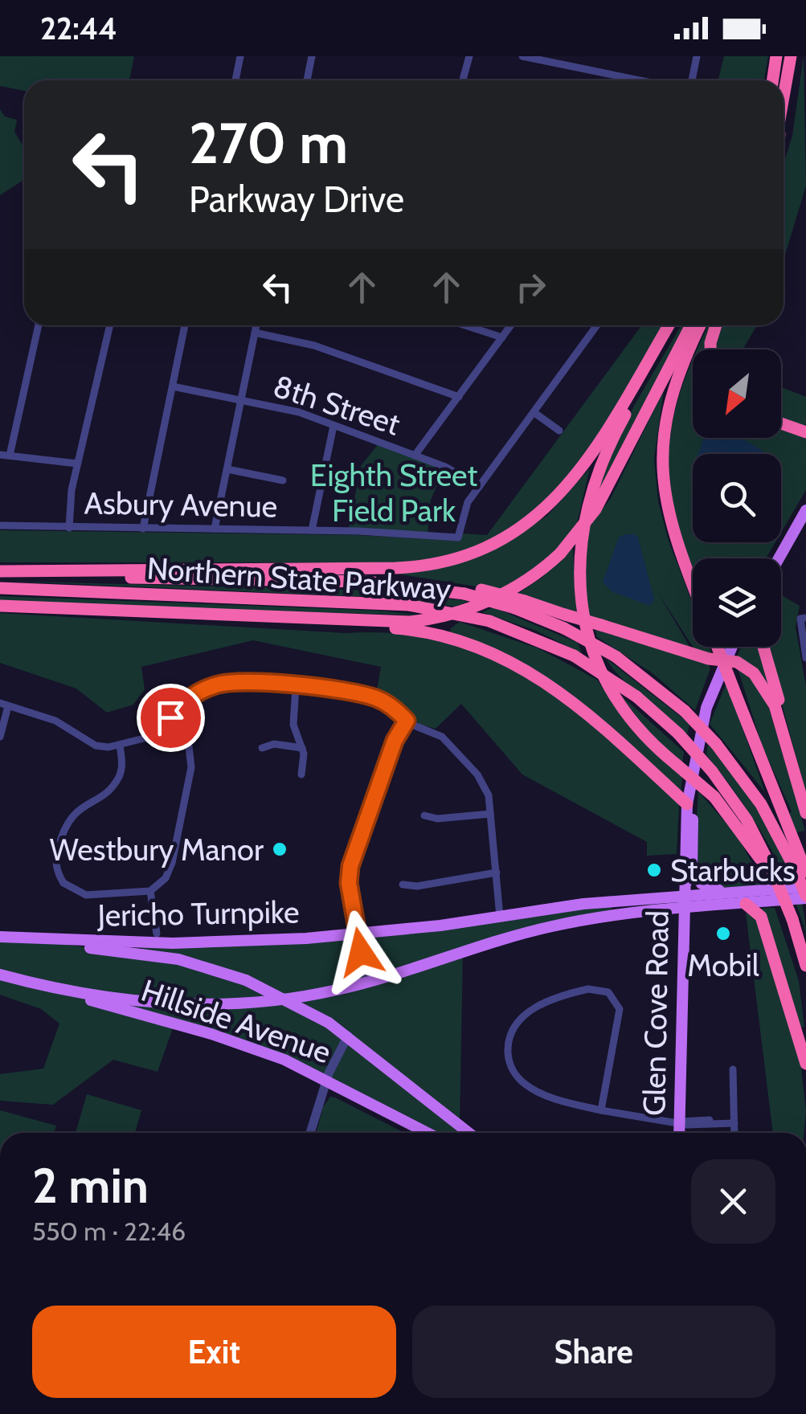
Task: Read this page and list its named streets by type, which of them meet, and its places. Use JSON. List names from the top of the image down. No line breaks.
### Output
{"streets":{"highway":["Northern State Parkway"],"main road":["Jericho Turnpike","Glen Cove Road","Hillside Avenue"],"street":["8th Street","Asbury Avenue"]},"crossings":[["8th Street","Asbury Avenue"],["Jericho Turnpike","Glen Cove Road"],["Jericho Turnpike","Hillside Avenue"]],"parks":["Eighth Street Field Park"],"places":["Westbury Manor","Starbucks","Mobil"],"north":"bottom left","page":{"status":"22:44","turn":["270 m","Parkway Drive"],"heading":["2 min","550 m · 22:46"],"buttons":["Exit","Share"]}}
